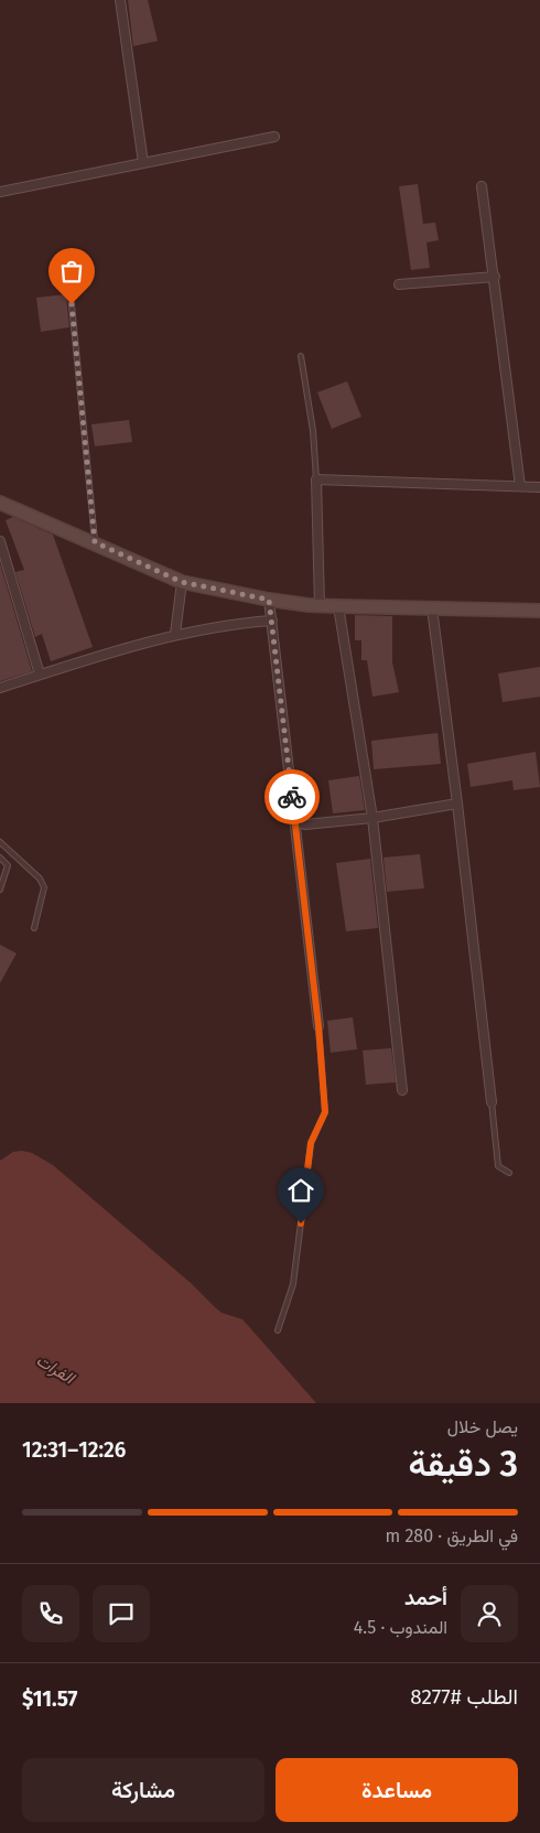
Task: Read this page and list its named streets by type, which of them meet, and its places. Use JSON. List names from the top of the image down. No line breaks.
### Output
{"water":["الفرات"],"page":{"heading":["3 دقيقة","يصل خلال","12:26–12:31"],"panel":["أحمد","المندوب · 4.5","الطلب #8277","$11.57"],"bar":"في الطريق · 280 m","buttons":["مساعدة","مشاركة"]}}
